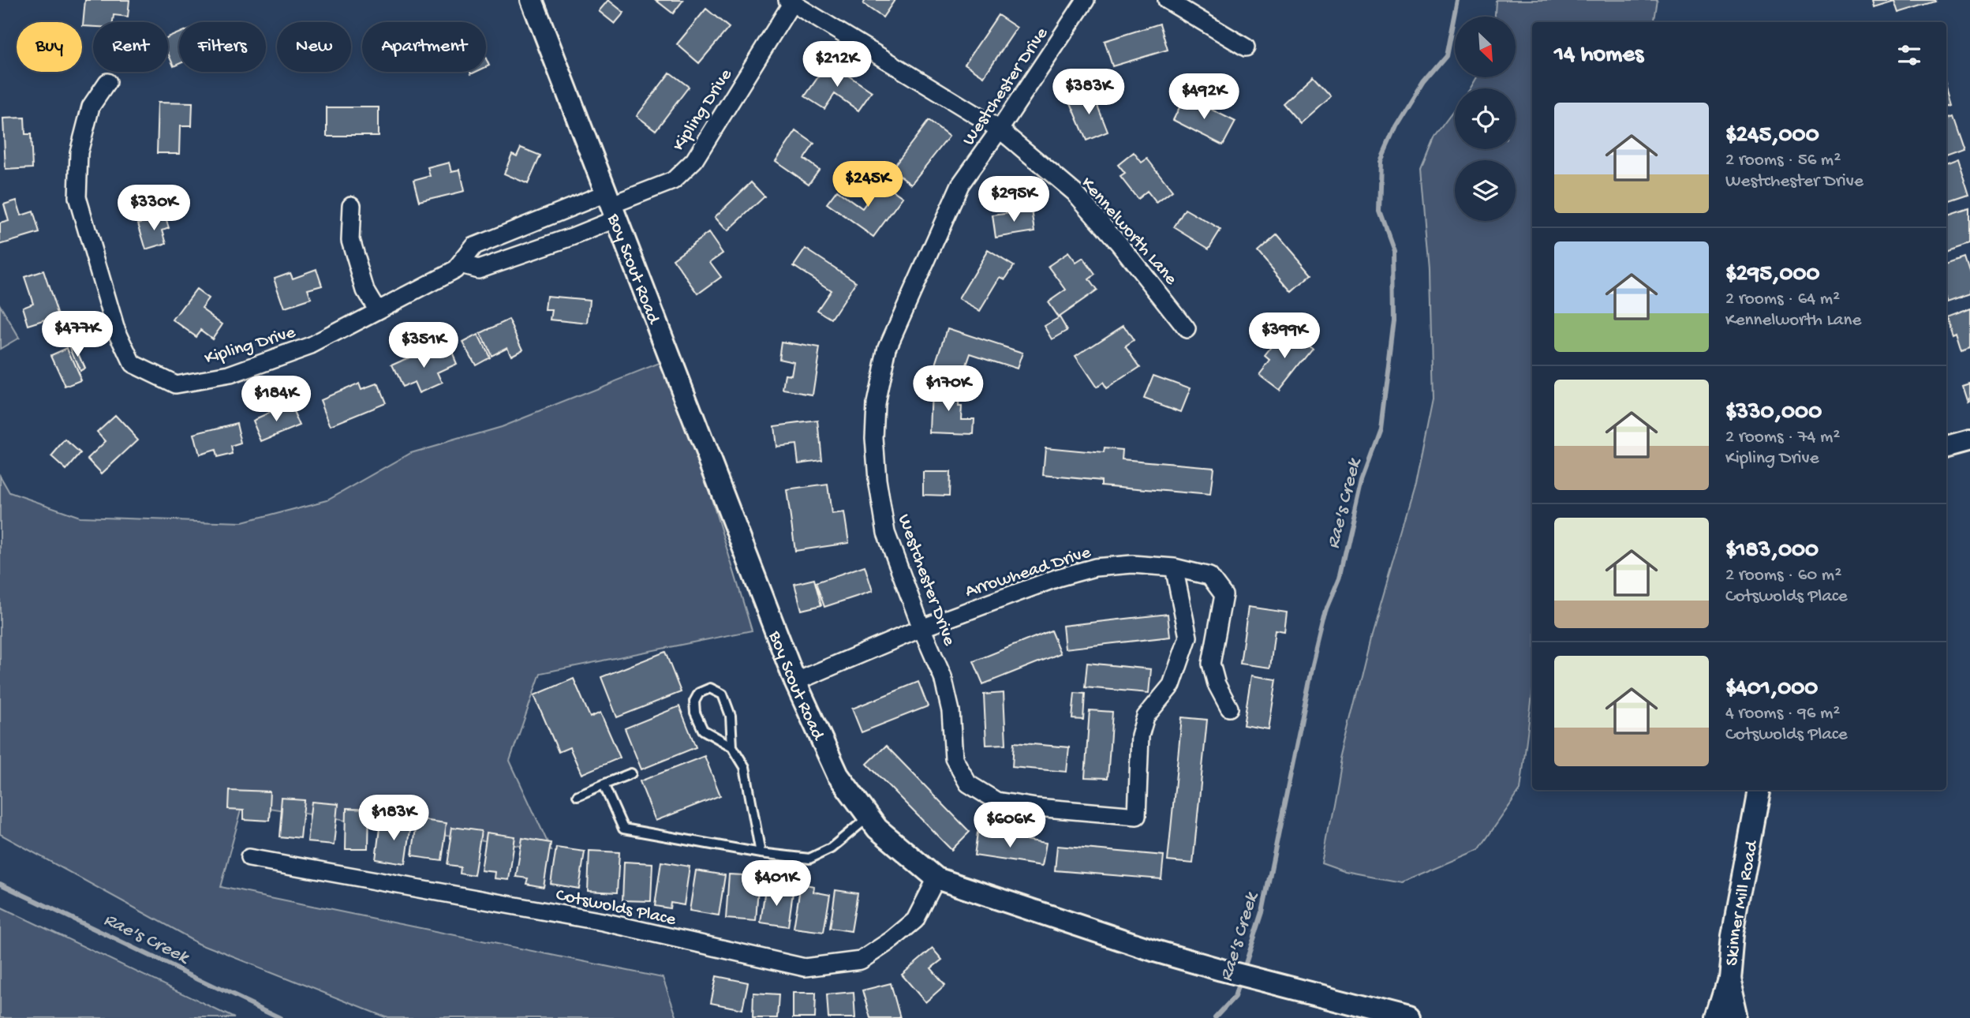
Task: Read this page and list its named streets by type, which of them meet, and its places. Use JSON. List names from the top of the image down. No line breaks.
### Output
{"streets":{"street":["Westchester Drive","Kipling Drive","Kennelworth Lane","Boy Scout Road","Arrowhead Drive","Skinner Mill Road","Cotswolds Place"]},"crossings":[["Westchester Drive","Kennelworth Lane"],["Westchester Drive","Arrowhead Drive"],["Kipling Drive","Kennelworth Lane"],["Kipling Drive","Boy Scout Road"],["Boy Scout Road","Arrowhead Drive"],["Boy Scout Road","Cotswolds Place"]],"water":["Rae's Creek"],"north":"bottom right","page":{"chip":["Buy","Rent","Filters","New","Apartment"],"heading":"14 homes","price":["$212K","$383K","$492K","$245K","$295K","$330K","$477K","$399K","$351K","$170K","$184K","$183K","$606K","$401K"],"list":[{"name":"$245,000","note":"2 rooms · 56 m² · Westchester Drive"},{"name":"$295,000","note":"2 rooms · 64 m² · Kennelworth Lane"},{"name":"$330,000","note":"2 rooms · 74 m² · Kipling Drive"},{"name":"$183,000","note":"2 rooms · 60 m² · Cotswolds Place"},{"name":"$401,000","note":"4 rooms · 96 m² · Cotswolds Place"}]}}
